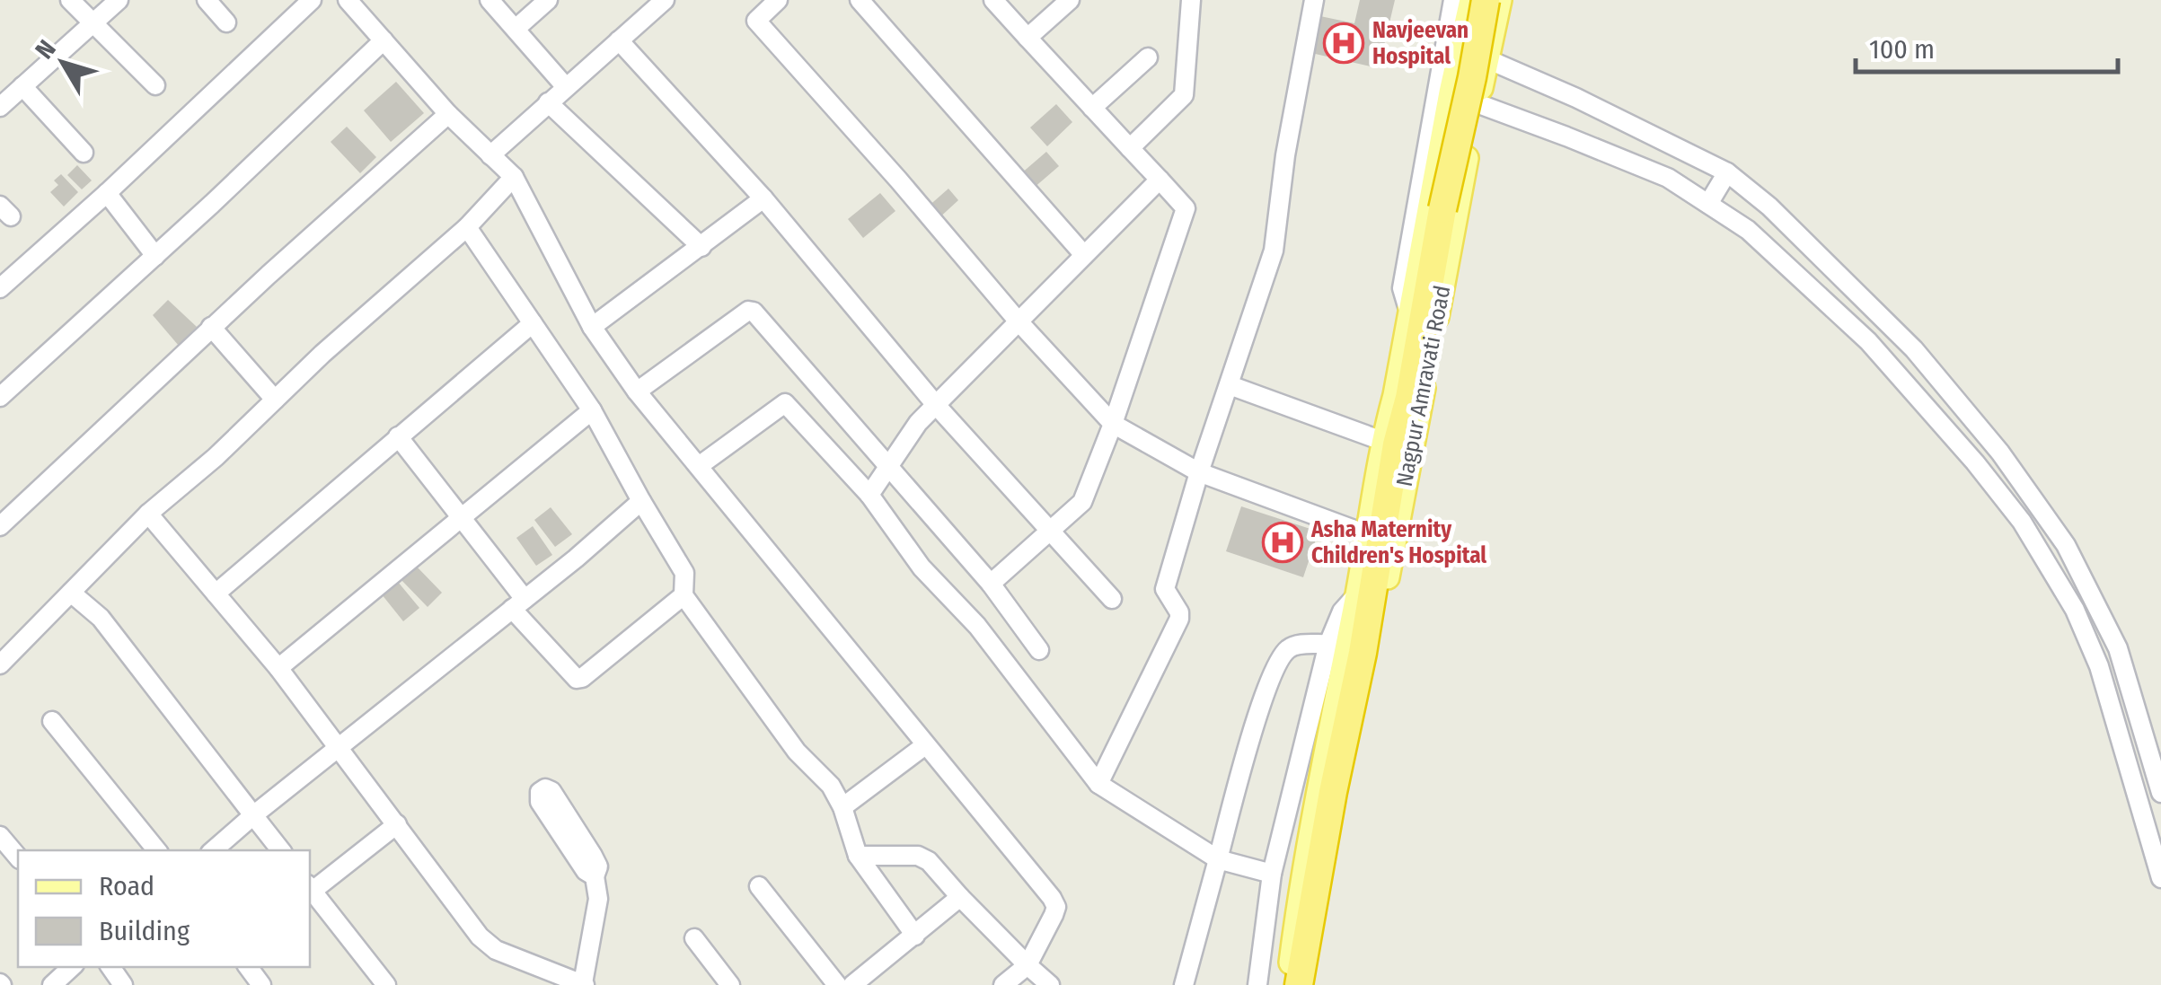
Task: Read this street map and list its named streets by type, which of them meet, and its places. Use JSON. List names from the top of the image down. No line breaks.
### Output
{"streets":{"main road":["Nagpur Amravati Road"]},"places":{"hospital":["Navjeevan Hospital","Asha Maternity Children's Hospital"]},"legend":["Road","Building"],"scale_bar":"100 m","north":"top left"}
